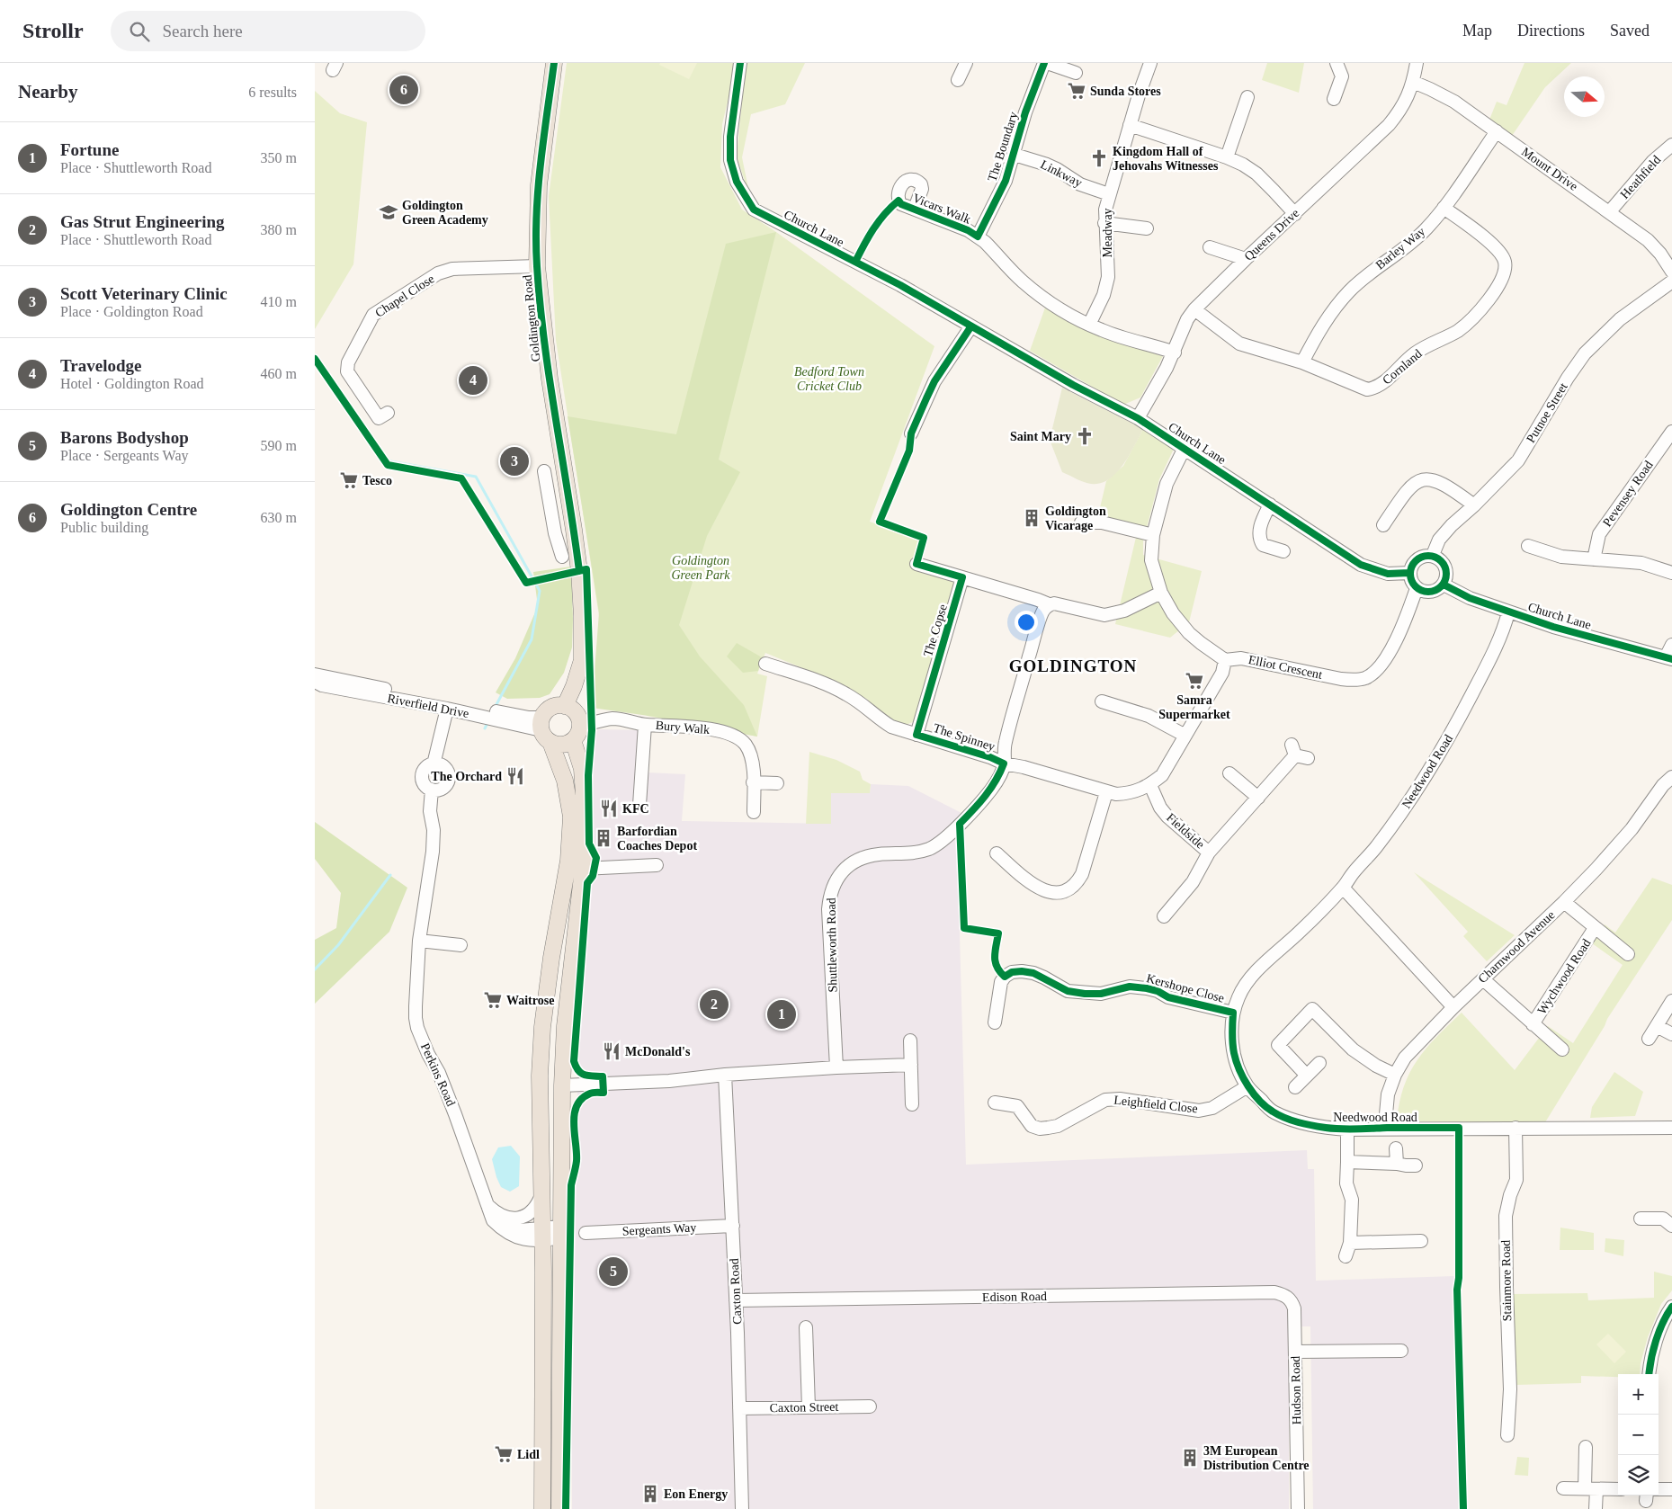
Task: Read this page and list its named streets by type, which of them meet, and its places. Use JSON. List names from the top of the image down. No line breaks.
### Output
{"streets":{"main road":["Goldington Road"],"street":["The Boundary","Mount Drive","Linkway","Heathfield","Vicars Walk","Church Lane","Meadway","Queens Drive","Barley Way","Chapel Close","Cornland","Putnoe Street","Pevensey Road","The Copse","Elliot Crescent","Riverfield Drive","Bury Walk","The Spinney","Needwood Road","Fieldside","Shuttleworth Road","Charnwood Avenue","Wychwood Road","Kershope Close","Perkins Road","Leighfield Close","Sergeants Way","Stainmore Road","Caxton Road","Edison Road","Hudson Road","Caxton Street"]},"crossings":[["The Boundary","Linkway"],["The Boundary","Vicars Walk"],["Mount Drive","Heathfield"],["Mount Drive","Queens Drive"],["Mount Drive","Barley Way"],["Linkway","Meadway"],["Vicars Walk","Meadway"],["Vicars Walk","Queens Drive"],["Church Lane","Queens Drive"],["Church Lane","Putnoe Street"],["Church Lane","Elliot Crescent"],["Church Lane","Needwood Road"],["Queens Drive","Cornland"],["Barley Way","Cornland"],["Chapel Close","Goldington Road"],["Goldington Road","Riverfield Drive"],["Goldington Road","Bury Walk"],["Putnoe Street","Elliot Crescent"],["The Copse","The Spinney"],["Elliot Crescent","The Spinney"],["Riverfield Drive","Bury Walk"],["The Spinney","Fieldside"],["The Spinney","Shuttleworth Road"],["Needwood Road","Charnwood Avenue"],["Needwood Road","Kershope Close"],["Needwood Road","Leighfield Close"],["Needwood Road","Stainmore Road"],["Charnwood Avenue","Wychwood Road"],["Sergeants Way","Caxton Road"],["Caxton Road","Edison Road"],["Caxton Road","Caxton Street"],["Edison Road","Hudson Road"]],"districts":["GOLDINGTON"],"parks":["Bedford Town Cricket Club","Goldington Green Park"],"places":{"supermarket":["Sunda Stores","Tesco","Samra Supermarket","Waitrose","Lidl"],"church":["Kingdom Hall of Jehovahs Witnesses","Saint Mary"],"school or university":["Goldington Green Academy"],"building":["Goldington Vicarage","Barfordian Coaches Depot","3M European Distribution Centre","Eon Energy"],"restaurant":["The Orchard","KFC","McDonald's"]},"north":"right","page":{"header":"Strollr","search":"Search here","nav":["Map","Directions","Saved"],"heading":["Nearby","6 results"],"pins":["6","4","3","2","1","5"],"list":[{"mark":"1","name":"Fortune","note":"Place · Shuttleworth Road","value":"350 m"},{"mark":"2","name":"Gas Strut Engineering","note":"Place · Shuttleworth Road","value":"380 m"},{"mark":"3","name":"Scott Veterinary Clinic","note":"Place · Goldington Road","value":"410 m"},{"mark":"4","name":"Travelodge","note":"Hotel · Goldington Road","value":"460 m"},{"mark":"5","name":"Barons Bodyshop","note":"Place · Sergeants Way","value":"590 m"},{"mark":"6","name":"Goldington Centre","note":"Public building","value":"630 m"}],"map_buttons":["+","−"]}}
